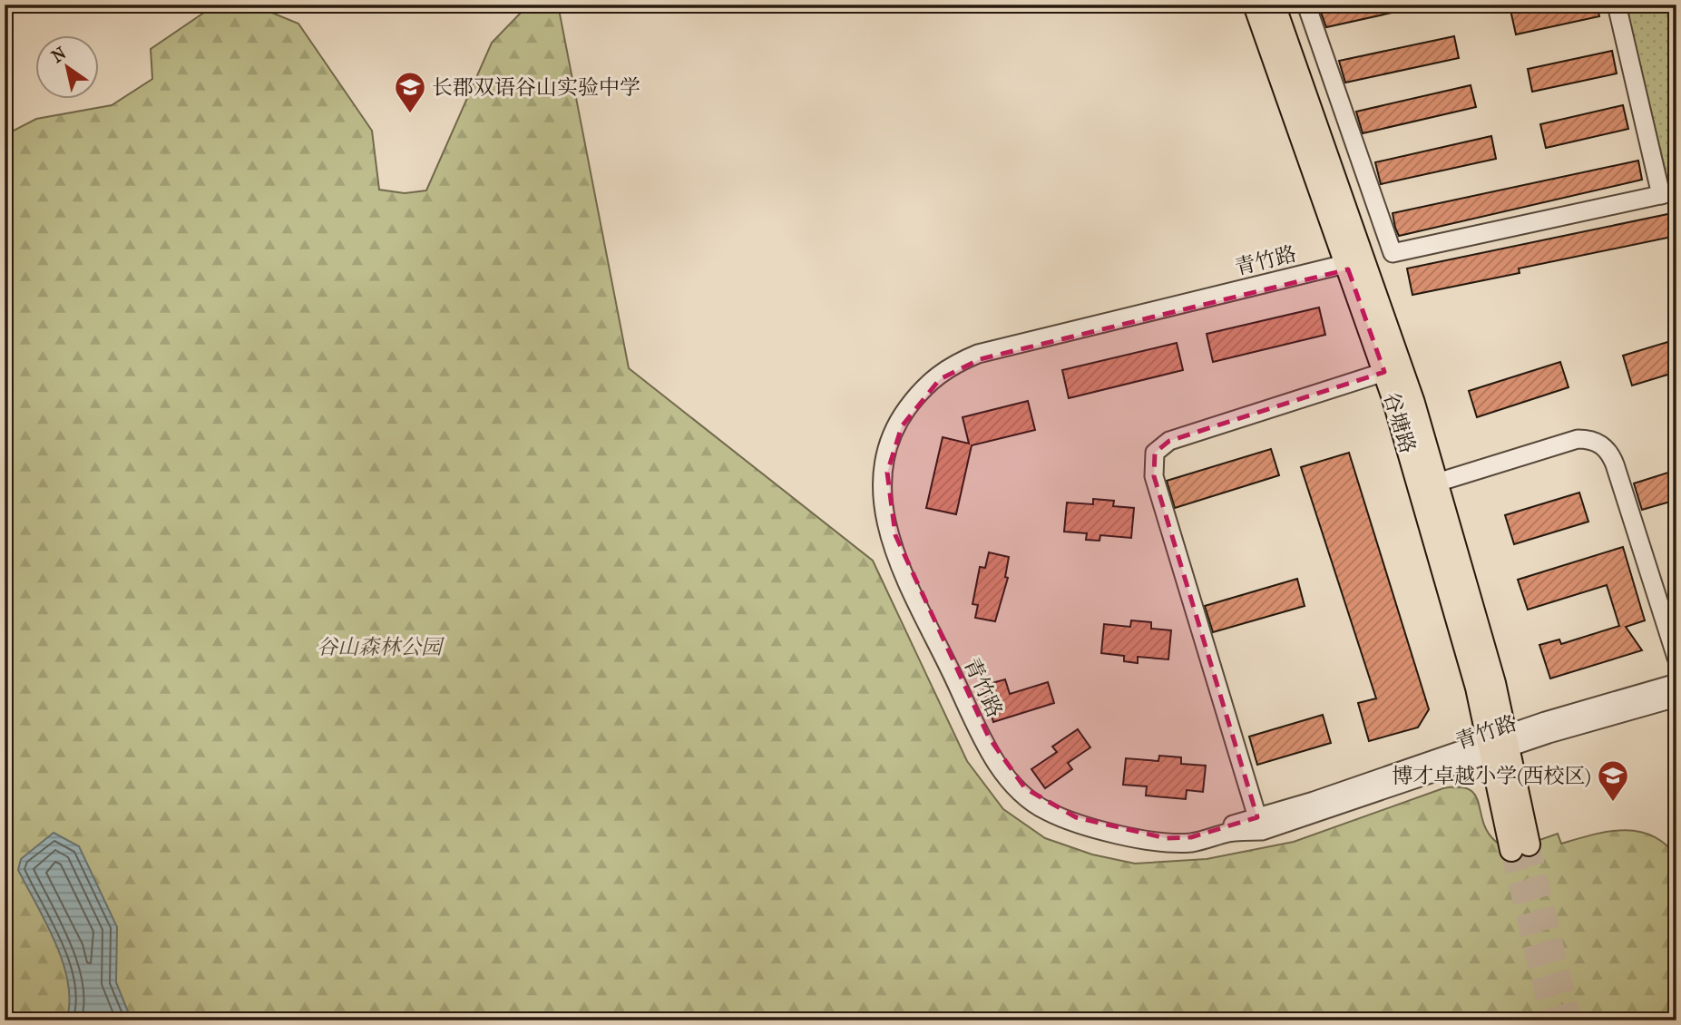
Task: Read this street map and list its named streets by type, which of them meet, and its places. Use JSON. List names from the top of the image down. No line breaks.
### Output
{"streets":{"main road":["谷塘路"],"street":["青竹路"]},"crossings":[["青竹路","谷塘路"]],"parks":["谷山森林公园"],"places":{"school or university":["长郡双语谷山实验中学","博才卓越小学(西校区)"]},"north":"top left"}
